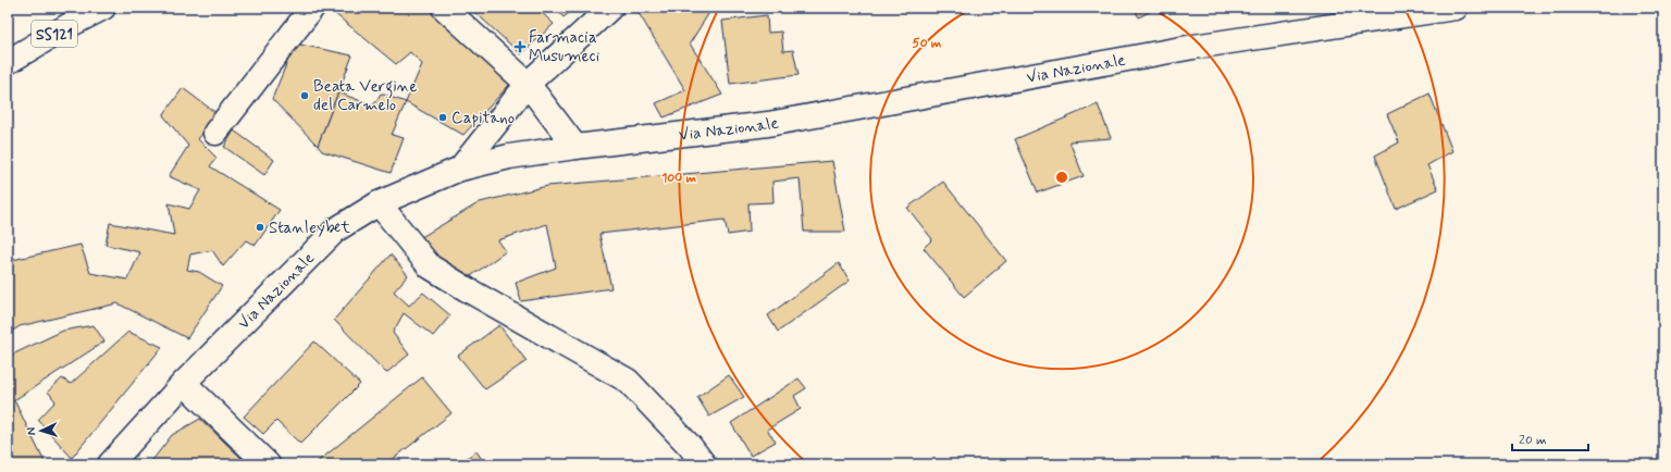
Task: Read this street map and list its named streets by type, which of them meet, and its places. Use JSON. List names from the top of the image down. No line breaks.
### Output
{"streets":{"main road":["SS121","Via Nazionale"]},"places":{"health":["Farmacia Musumeci"],"other":["Beata Vergine del Carmelo","Capitano","Stanleybet"]},"scale_bar":"20 m","north":"left","rings":["50 m","100 m"]}
